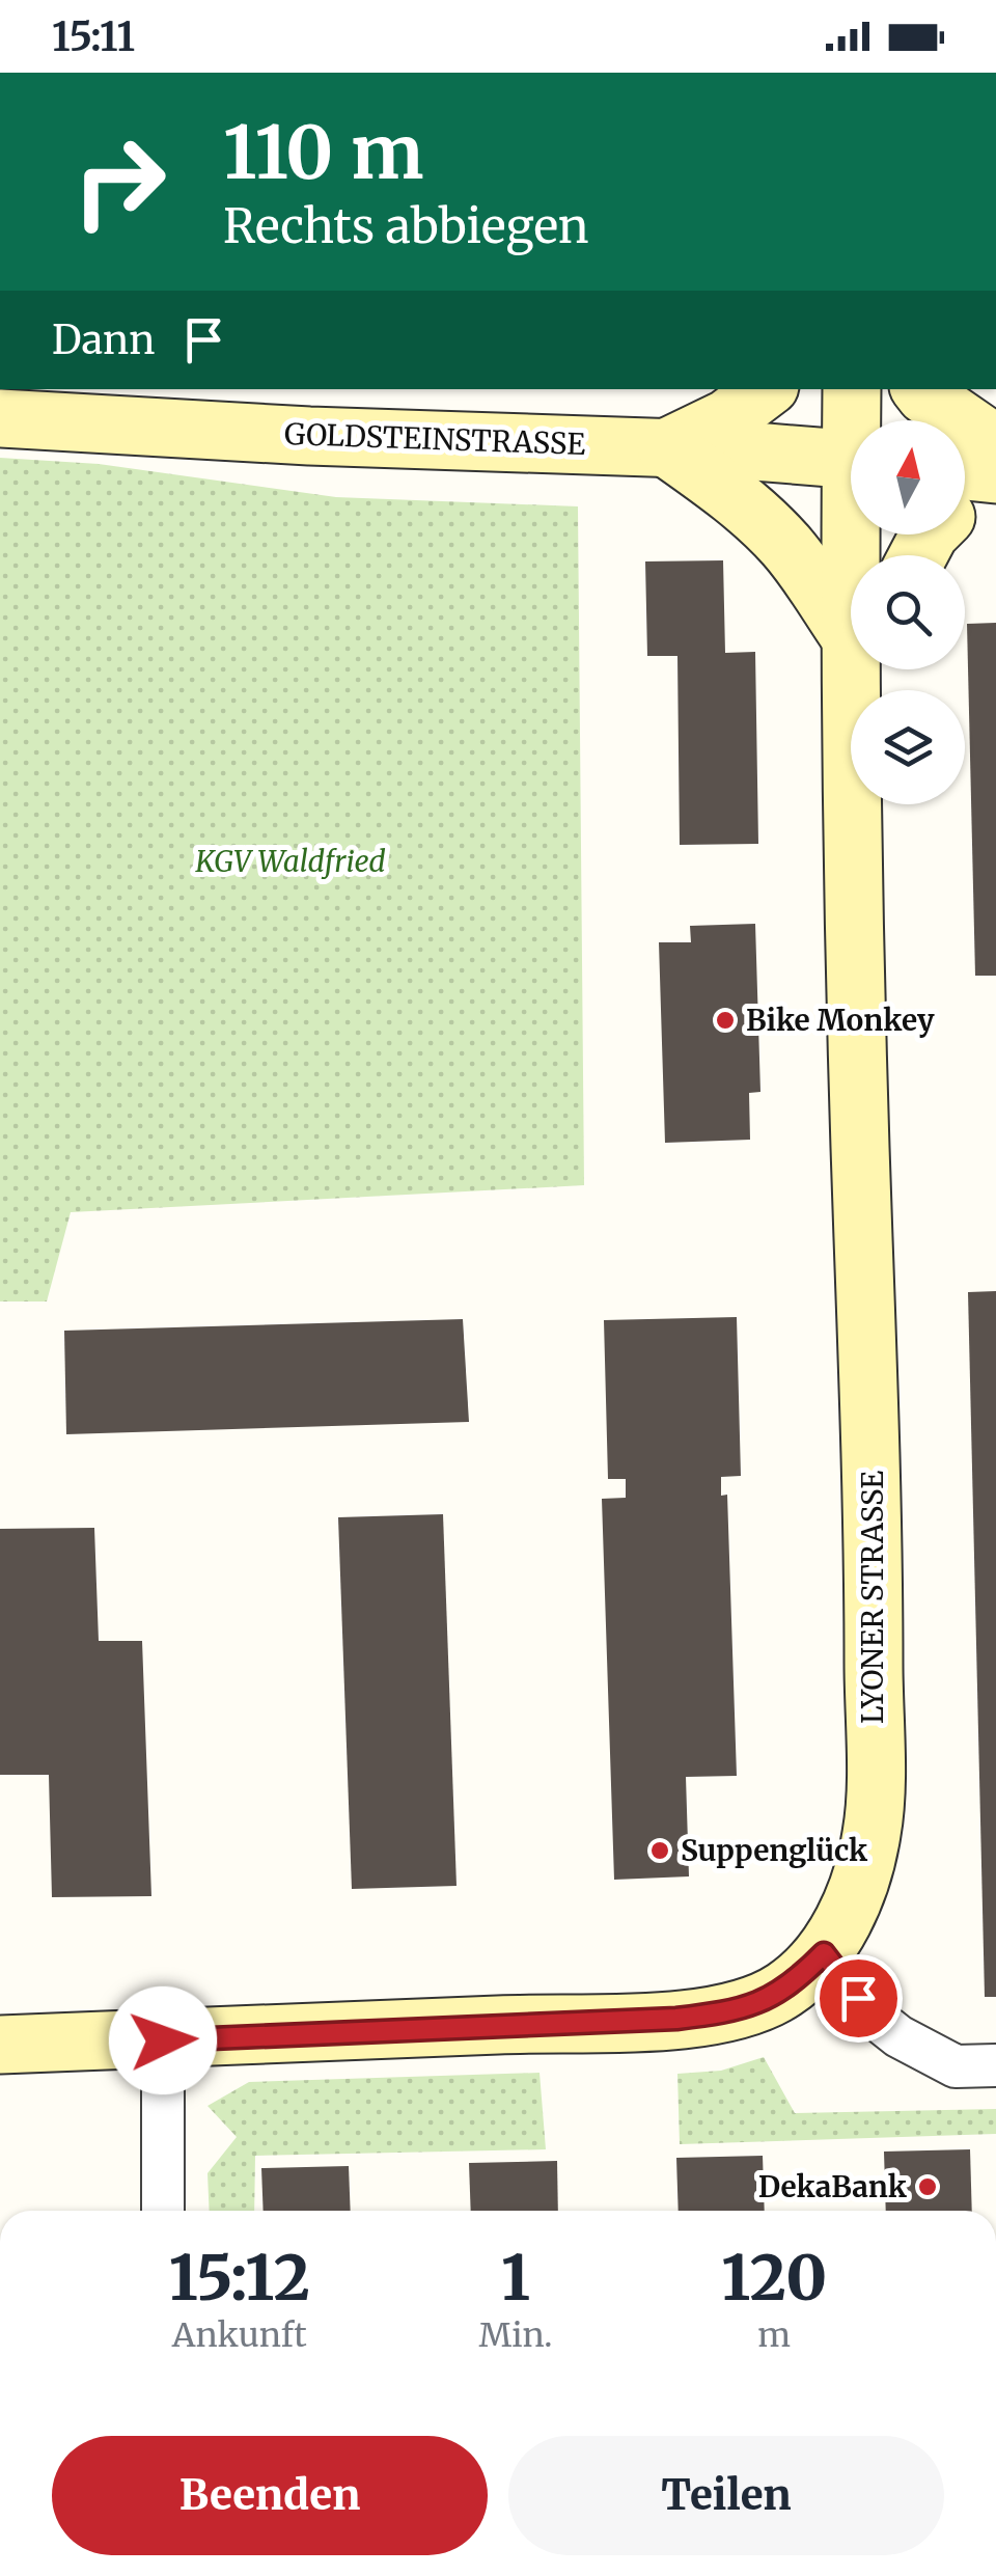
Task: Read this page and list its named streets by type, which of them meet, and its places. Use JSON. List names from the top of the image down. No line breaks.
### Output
{"streets":{"main road":["GOLDSTEINSTRASSE","LYONER STRASSE"]},"parks":["KGV Waldfried"],"places":["Bike Monkey","Suppenglück","DekaBank"],"north":"top","page":{"status":"15:11","turn":["110 m","Rechts abbiegen"],"then":"Dann","eta":["15:12","Ankunft","1","Min.","120","m"],"buttons":["Beenden","Teilen"]}}
